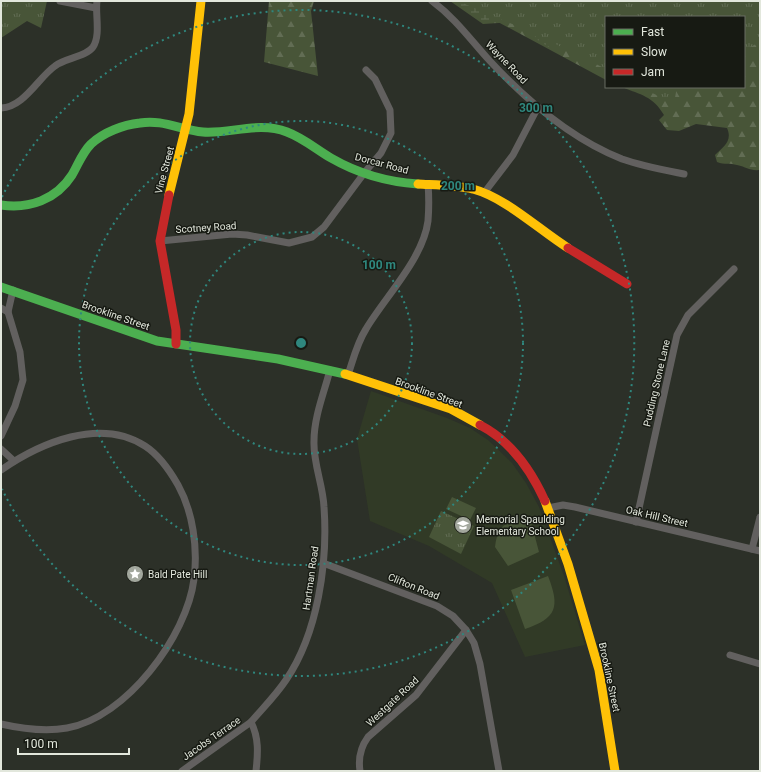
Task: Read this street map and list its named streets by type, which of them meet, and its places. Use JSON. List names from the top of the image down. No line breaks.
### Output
{"streets":{"street":["Wayne Road","Dorcar Road","Vine Street","Scotney Road","Brookline Street","Pudding Stone Lane","Oak Hill Street","Hartman Road","Clifton Road","Westgate Road","Jacobs Terrace"]},"crossings":[["Dorcar Road","Vine Street"],["Dorcar Road","Scotney Road"],["Vine Street","Scotney Road"],["Vine Street","Brookline Street"],["Brookline Street","Oak Hill Street"],["Brookline Street","Hartman Road"],["Pudding Stone Lane","Oak Hill Street"],["Hartman Road","Clifton Road"],["Hartman Road","Jacobs Terrace"],["Clifton Road","Westgate Road"]],"places":{"school or university":["Memorial Spaulding Elementary School"],"place":["Bald Pate Hill"]},"legend":["Fast","Slow","Jam"],"scale_bar":"100 m","rings":["300 m","200 m","100 m"]}
